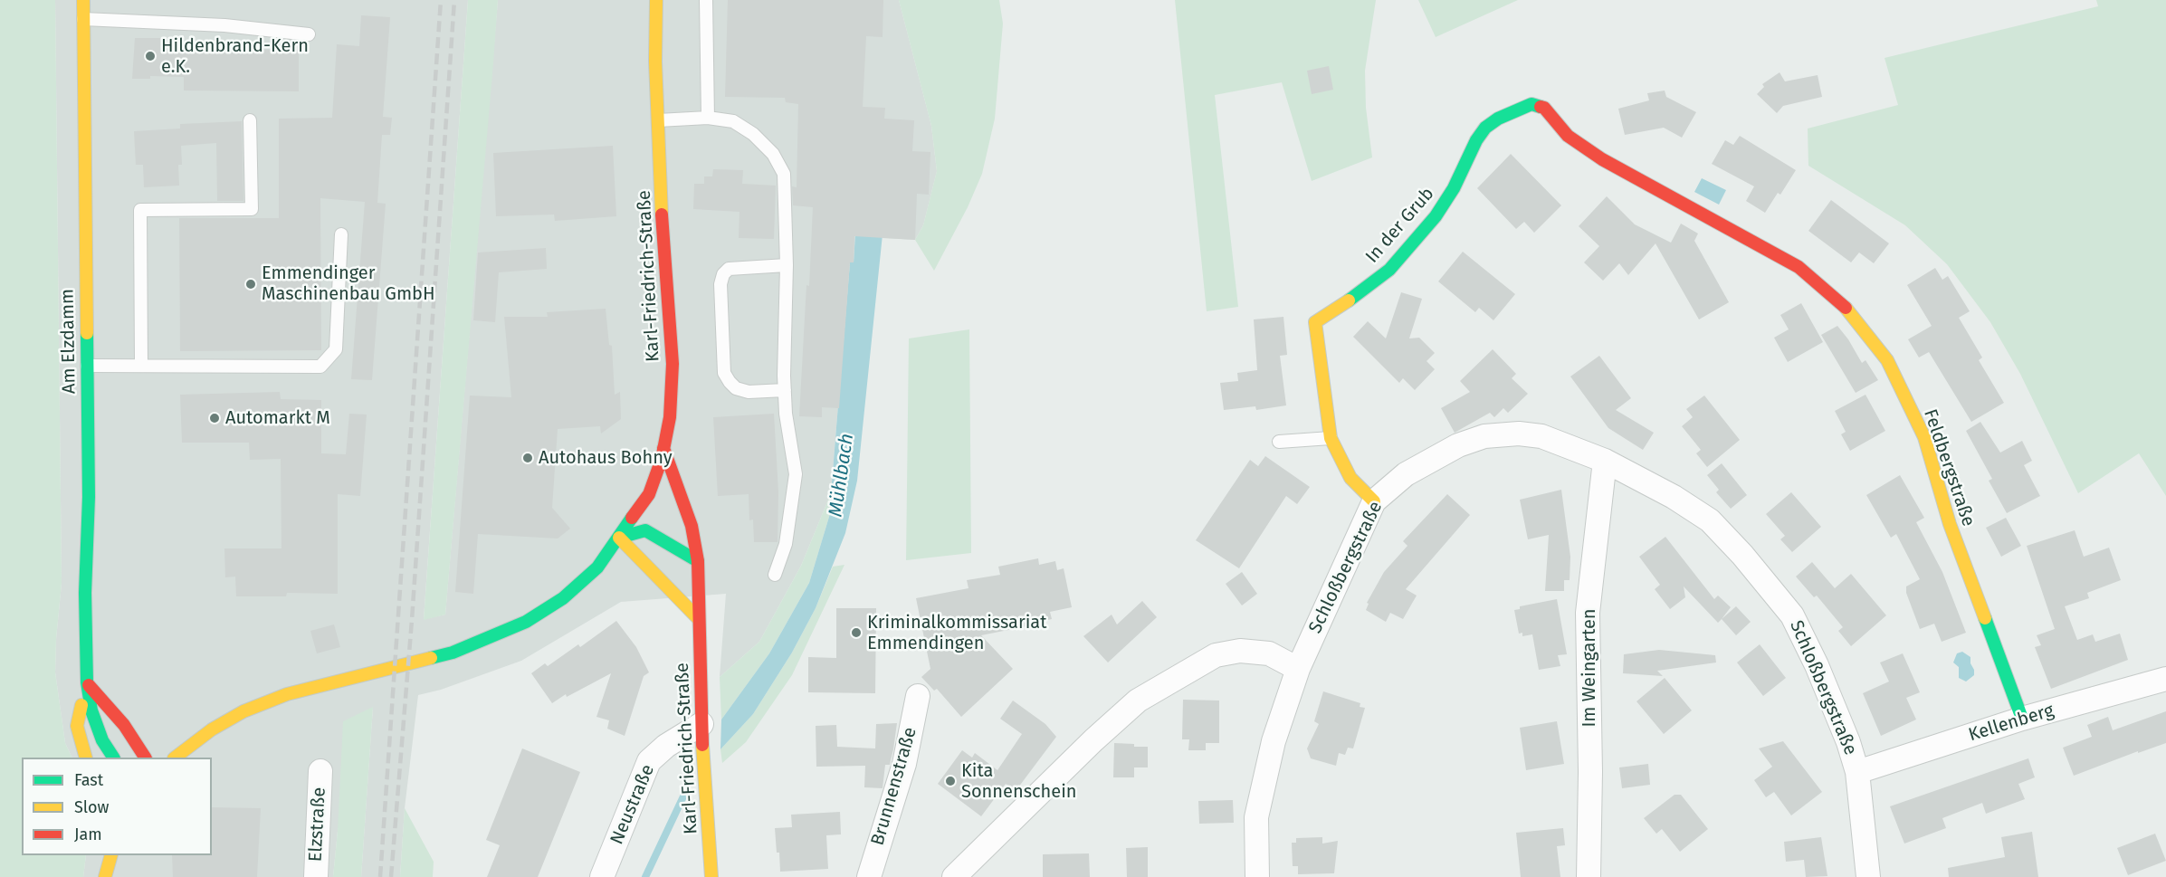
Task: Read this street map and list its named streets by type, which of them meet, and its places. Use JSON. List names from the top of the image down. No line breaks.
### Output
{"streets":{"street":["In der Grub","Karl-Friedrich-Straße","Am Elzdamm","Feldbergstraße","Schloßbergstraße","Im Weingarten","Kellenberg","Brunnenstraße","Neustraße","Elzstraße"]},"crossings":[["In der Grub","Feldbergstraße"],["Karl-Friedrich-Straße","Neustraße"],["Feldbergstraße","Kellenberg"],["Schloßbergstraße","Im Weingarten"],["Schloßbergstraße","Kellenberg"]],"water":["Mühlbach"],"places":["Hildenbrand-Kern e.K.","Emmendinger Maschinenbau GmbH","Automarkt M","Autohaus Bohny","Kriminalkommissariat Emmendingen","Kita Sonnenschein"],"legend":["Fast","Slow","Jam"]}
